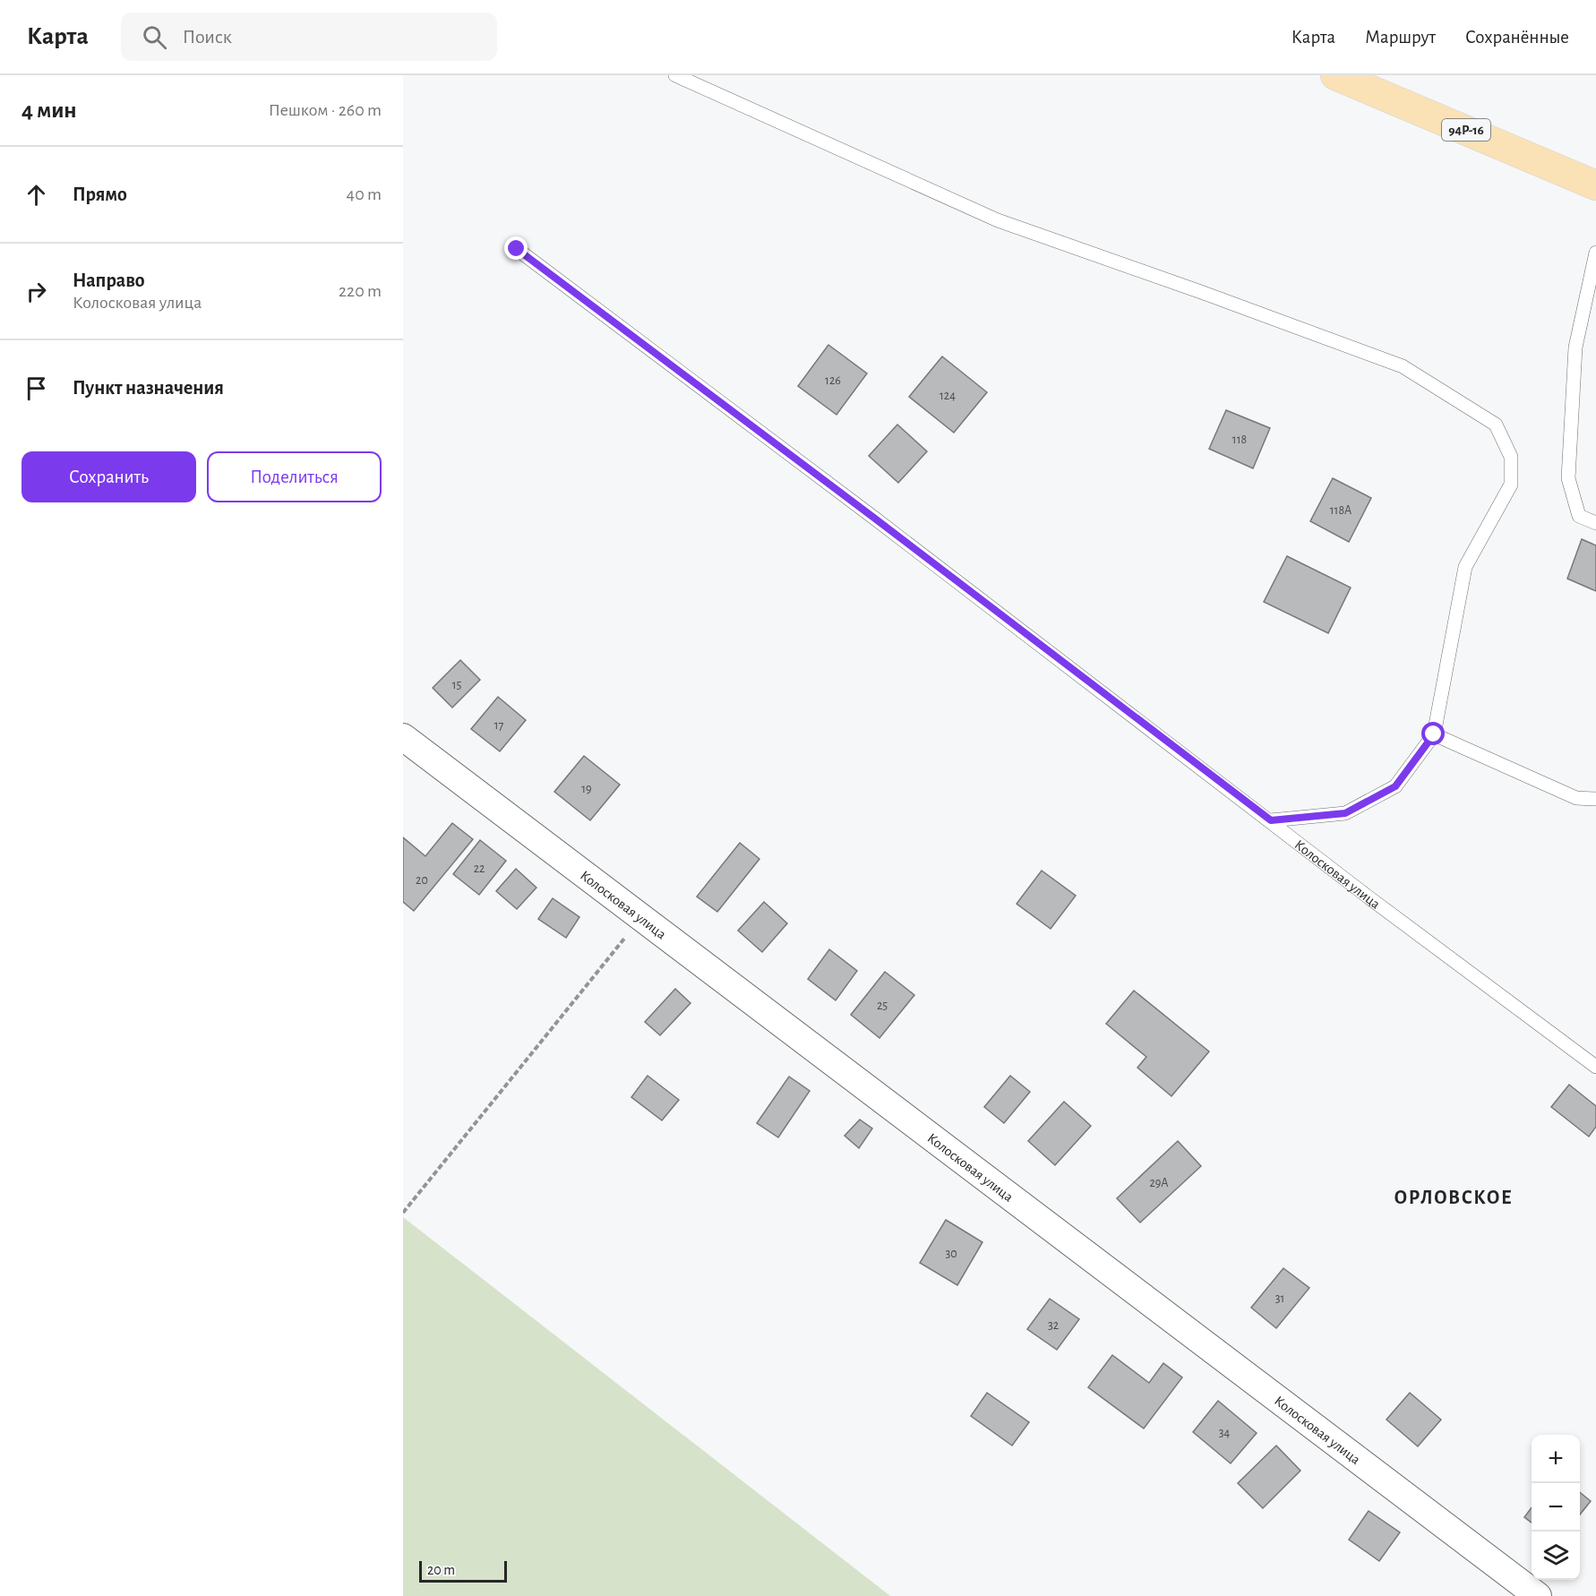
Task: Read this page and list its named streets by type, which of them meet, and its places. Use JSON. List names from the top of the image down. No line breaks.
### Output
{"streets":{"main road":["94Р-16"],"street":["Колосковая улица"]},"districts":["ОРЛОВСКОЕ"],"house_numbers":["126","124","118","118А","15","17","19","22","20","25","29А","30","31","32","34"],"scale_bar":"20 m","page":{"header":"Карта","search":"Поиск","nav":["Карта","Маршрут","Сохранённые"],"heading":["4 мин","Пешком · 260 m"],"list":[["Прямо","40 m"],["Направо","Колосковая улица","220 m"],"Пункт назначения"],"buttons":["Сохранить","Поделиться"],"map_buttons":["+","−"],"scale":"20 m"}}
